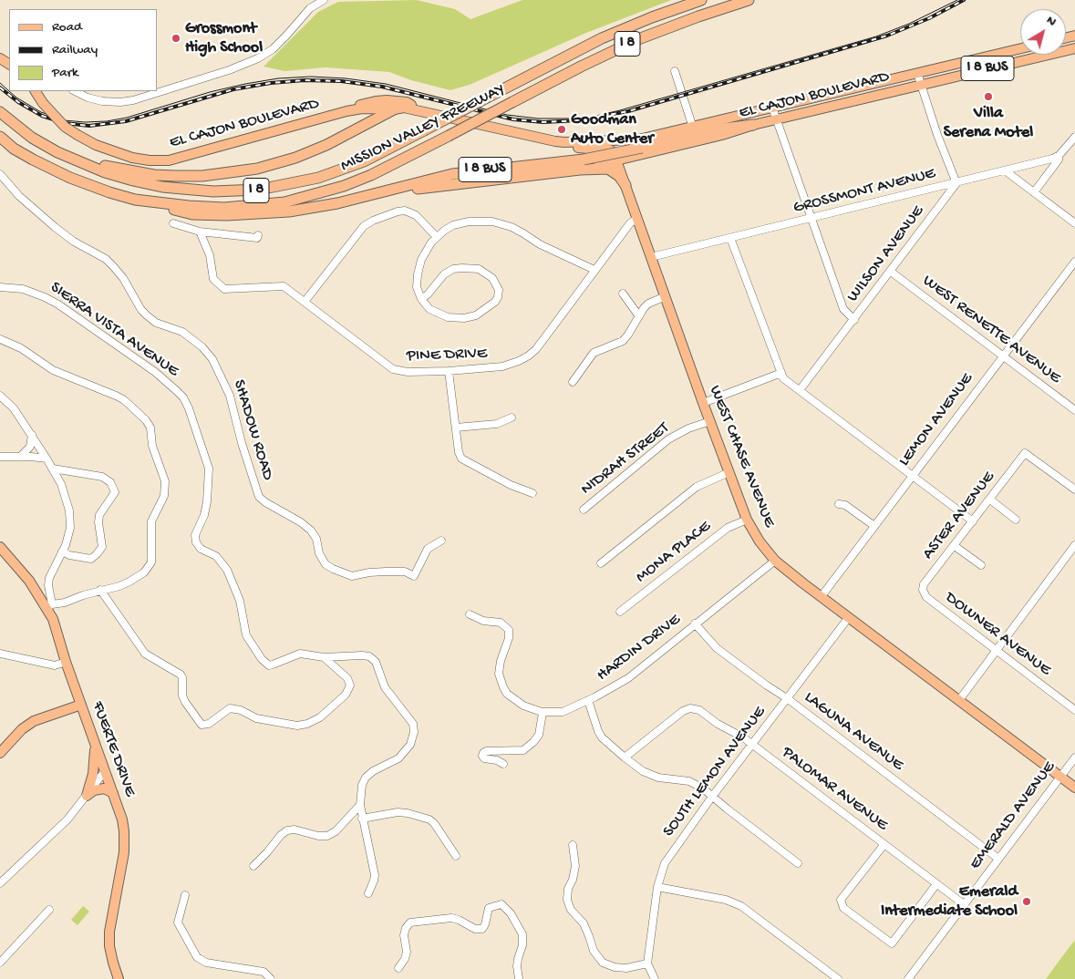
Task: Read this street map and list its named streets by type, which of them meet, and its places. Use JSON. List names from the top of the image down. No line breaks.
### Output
{"streets":{"highway":["I 8","I 8 BUS","MISSION VALLEY FREEWAY"],"main road":["EL CAJON BOULEVARD","WEST CHASE AVENUE","FUERTE DRIVE"],"street":["GROSSMONT AVENUE","WILSON AVENUE","SIERRA VISTA AVENUE","WEST RENETTE AVENUE","PINE DRIVE","LEMON AVENUE","SHADOW ROAD","NIDRAH STREET","ASTER AVENUE","MONA PLACE","DOWNER AVENUE","HARDIN DRIVE","LAGUNA AVENUE","SOUTH LEMON AVENUE","PALOMAR AVENUE","EMERALD AVENUE"]},"crossings":[["I 8 BUS","EL CAJON BOULEVARD"],["I 8 BUS","MISSION VALLEY FREEWAY"],["EL CAJON BOULEVARD","WEST CHASE AVENUE"],["GROSSMONT AVENUE","WILSON AVENUE"],["GROSSMONT AVENUE","WEST CHASE AVENUE"],["WILSON AVENUE","WEST RENETTE AVENUE"],["WEST RENETTE AVENUE","LEMON AVENUE"],["PINE DRIVE","WEST CHASE AVENUE"],["LEMON AVENUE","WEST CHASE AVENUE"],["WEST CHASE AVENUE","NIDRAH STREET"],["WEST CHASE AVENUE","MONA PLACE"],["WEST CHASE AVENUE","HARDIN DRIVE"],["WEST CHASE AVENUE","SOUTH LEMON AVENUE"],["WEST CHASE AVENUE","EMERALD AVENUE"],["ASTER AVENUE","DOWNER AVENUE"],["HARDIN DRIVE","LAGUNA AVENUE"],["LAGUNA AVENUE","SOUTH LEMON AVENUE"],["LAGUNA AVENUE","EMERALD AVENUE"],["SOUTH LEMON AVENUE","PALOMAR AVENUE"],["PALOMAR AVENUE","EMERALD AVENUE"]],"places":["Grossmont High School","Villa Serena Motel","Goodman Auto Center","Emerald Intermediate School"],"legend":["Road","Railway","Park"],"north":"top right"}
